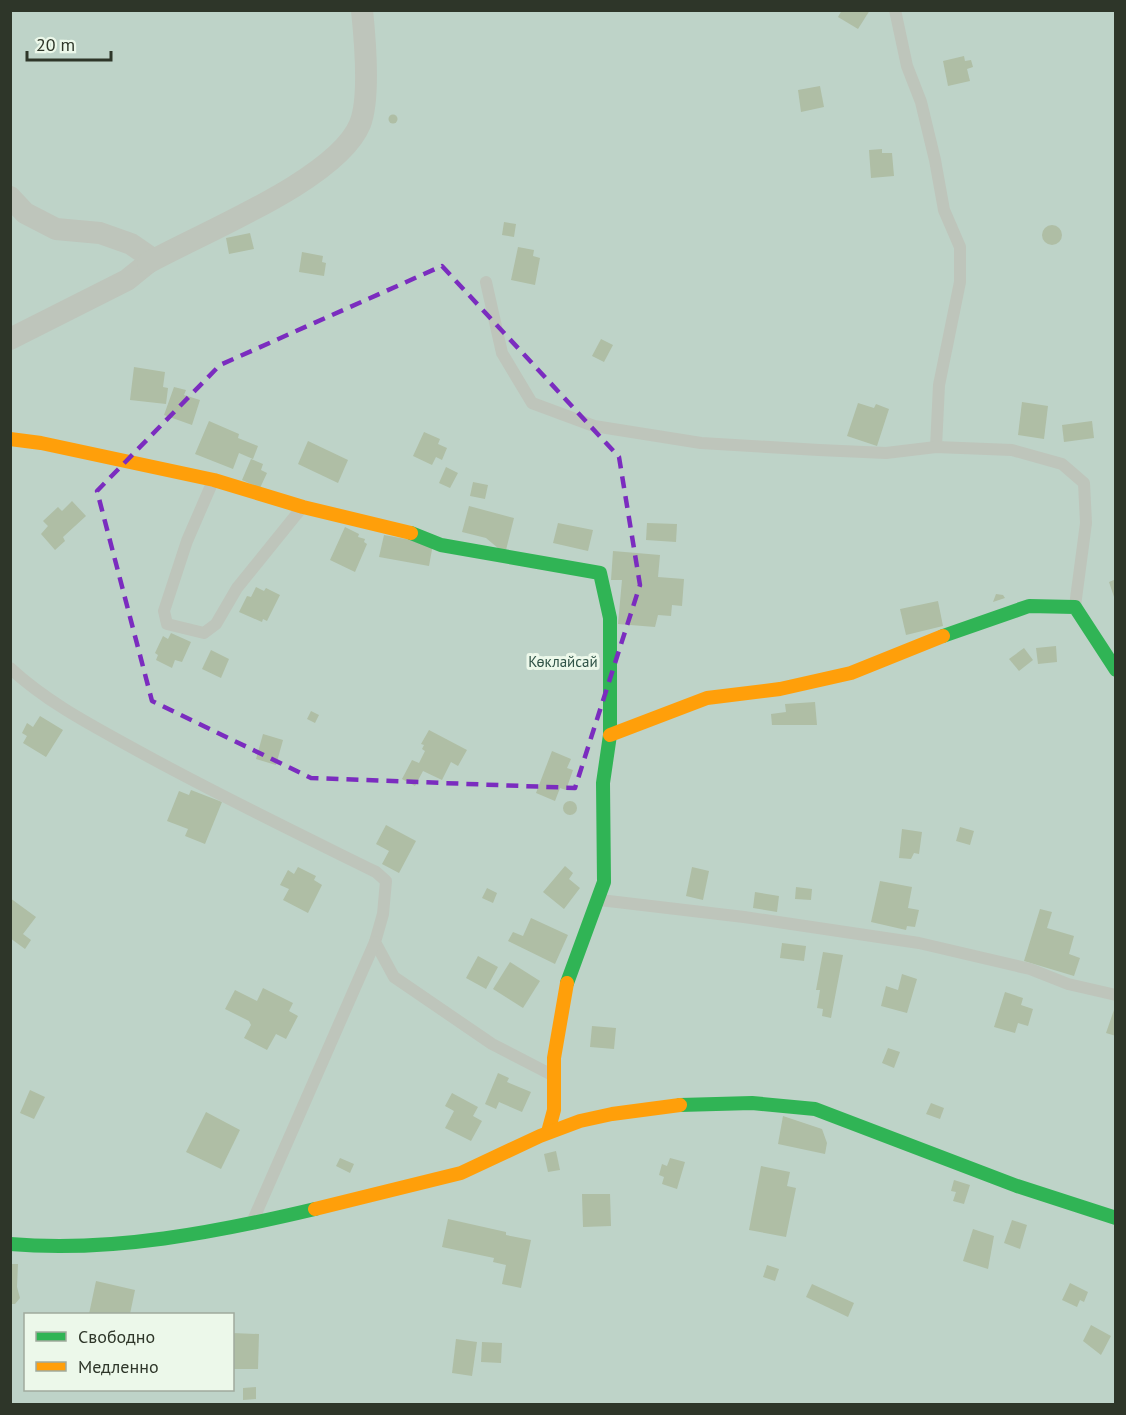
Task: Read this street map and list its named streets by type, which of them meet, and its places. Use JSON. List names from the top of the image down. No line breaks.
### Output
{"parks":["Көклайсай"],"legend":["Свободно","Медленно"],"scale_bar":"20 m"}
